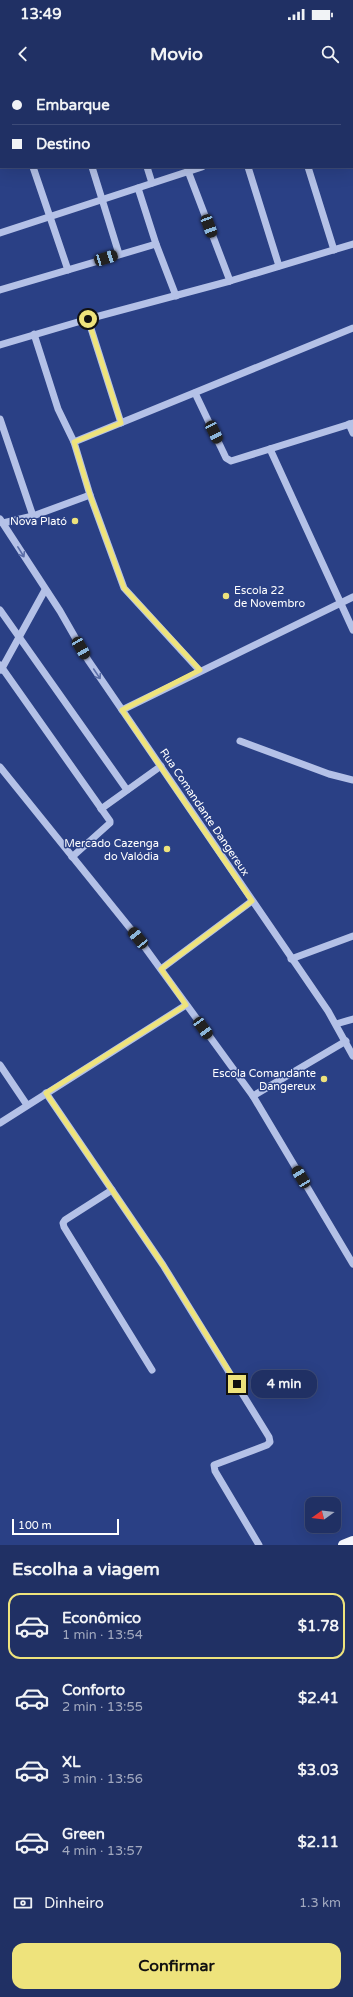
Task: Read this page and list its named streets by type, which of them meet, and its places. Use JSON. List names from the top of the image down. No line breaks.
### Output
{"streets":{"street":["Rua Comandante Dangereux"]},"places":["Nova Plató","Escola 22 de Novembro","Mercado Cazenga do Valódia","Escola Comandante Dangereux"],"scale_bar":"100 m","north":"left","page":{"status":"13:49","header":"Movio","banner":["Embarque","Destino"],"bubble":"4 min","scale":"100 m","heading":"Escolha a viagem","list":[{"name":"Econômico","note":"1 min · 13:54","value":"$1.78"},{"name":"Conforto","note":"2 min · 13:55","value":"$2.41"},{"name":"XL","note":"3 min · 13:56","value":"$3.03"},{"name":"Green","note":"4 min · 13:57","value":"$2.11"}],"pay":["Dinheiro","1.3 km"],"buttons":"Confirmar"}}
